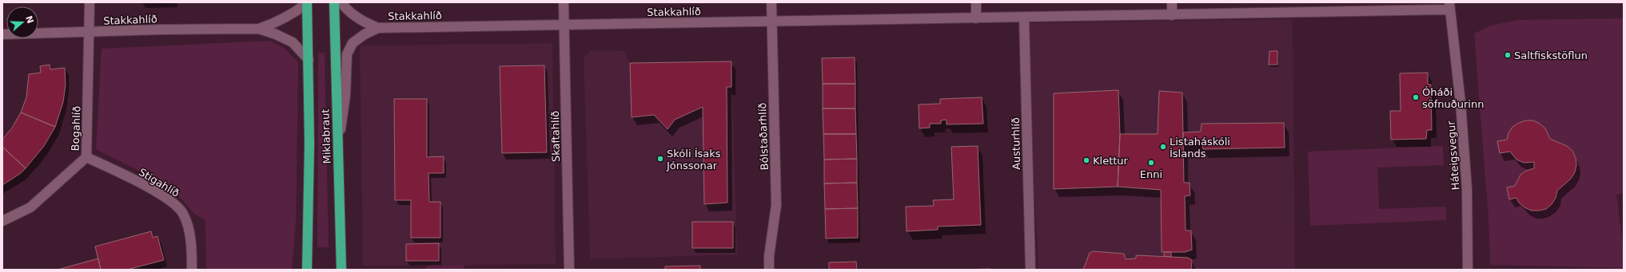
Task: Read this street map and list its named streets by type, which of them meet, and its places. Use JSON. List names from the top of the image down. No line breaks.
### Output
{"streets":{"highway":["Miklabraut"],"street":["Stakkahlíð","Bogahlíð","Skaftahlíð","Bólstaðarhlíð","Austurhlíð","Háteigsvegur","Stigahlíð"]},"crossings":[["Stakkahlíð","Bogahlíð"],["Stakkahlíð","Miklabraut"],["Stakkahlíð","Skaftahlíð"],["Stakkahlíð","Bólstaðarhlíð"],["Stakkahlíð","Austurhlíð"],["Stakkahlíð","Háteigsvegur"],["Bogahlíð","Stigahlíð"]],"places":["Saltfiskstöflun","Óháði söfnuðurinn","Listaháskóli Íslands","Skóli Ísaks Jónssonar","Klettur","Enni"],"north":"right"}
